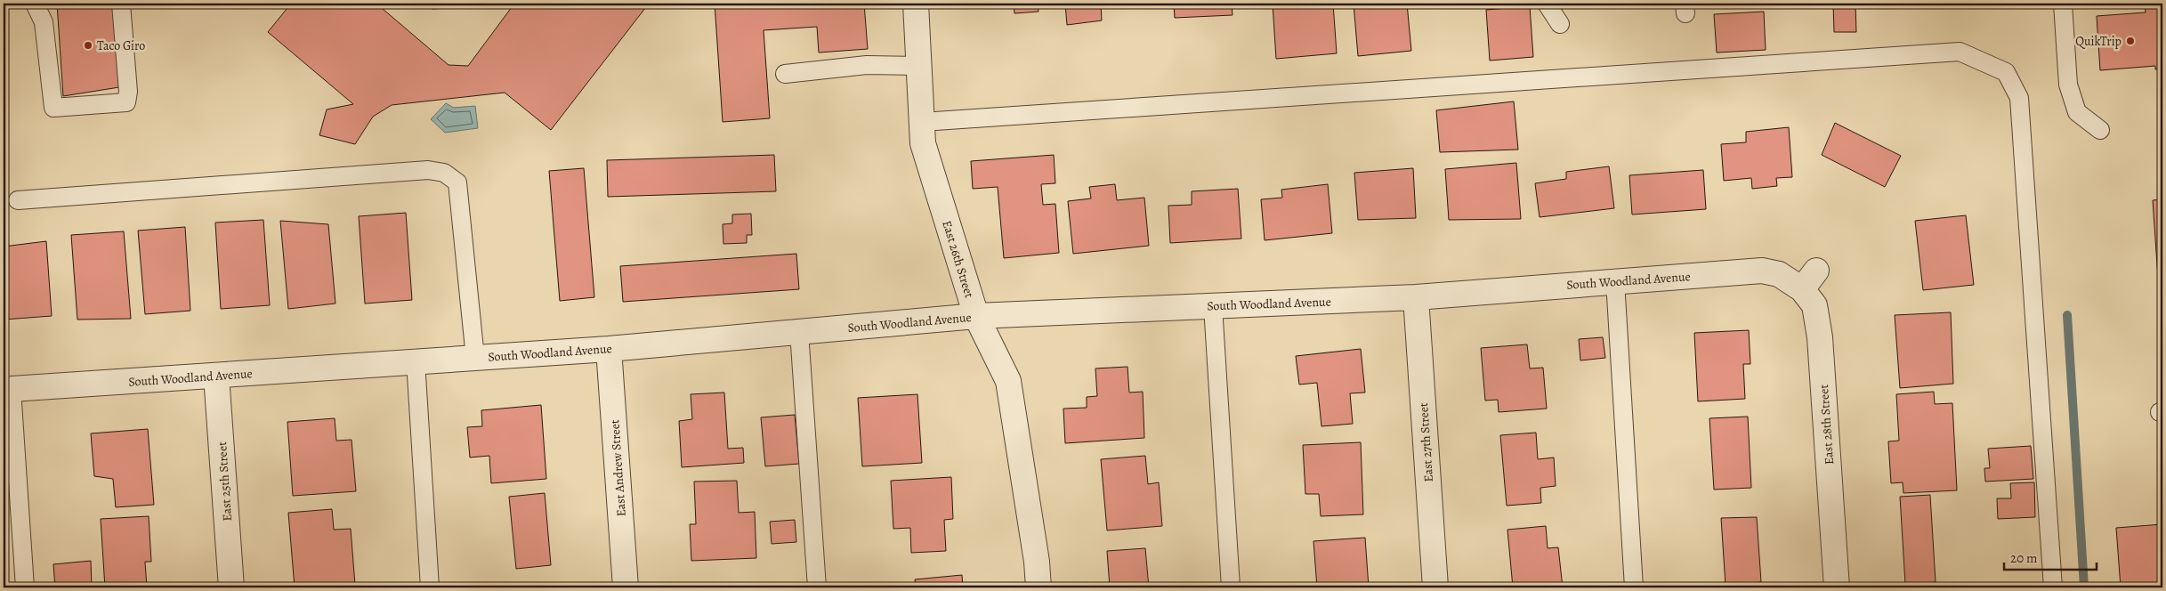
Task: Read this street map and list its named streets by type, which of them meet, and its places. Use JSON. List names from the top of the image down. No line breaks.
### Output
{"streets":{"street":["East 26th Street","South Woodland Avenue","East 28th Street","East 27th Street","East Andrew Street","East 25th Street"]},"crossings":[["East 26th Street","South Woodland Avenue"],["South Woodland Avenue","East 28th Street"],["South Woodland Avenue","East 27th Street"],["South Woodland Avenue","East Andrew Street"],["South Woodland Avenue","East 25th Street"]],"places":["QuikTrip","Taco Giro"],"scale_bar":"20 m"}
